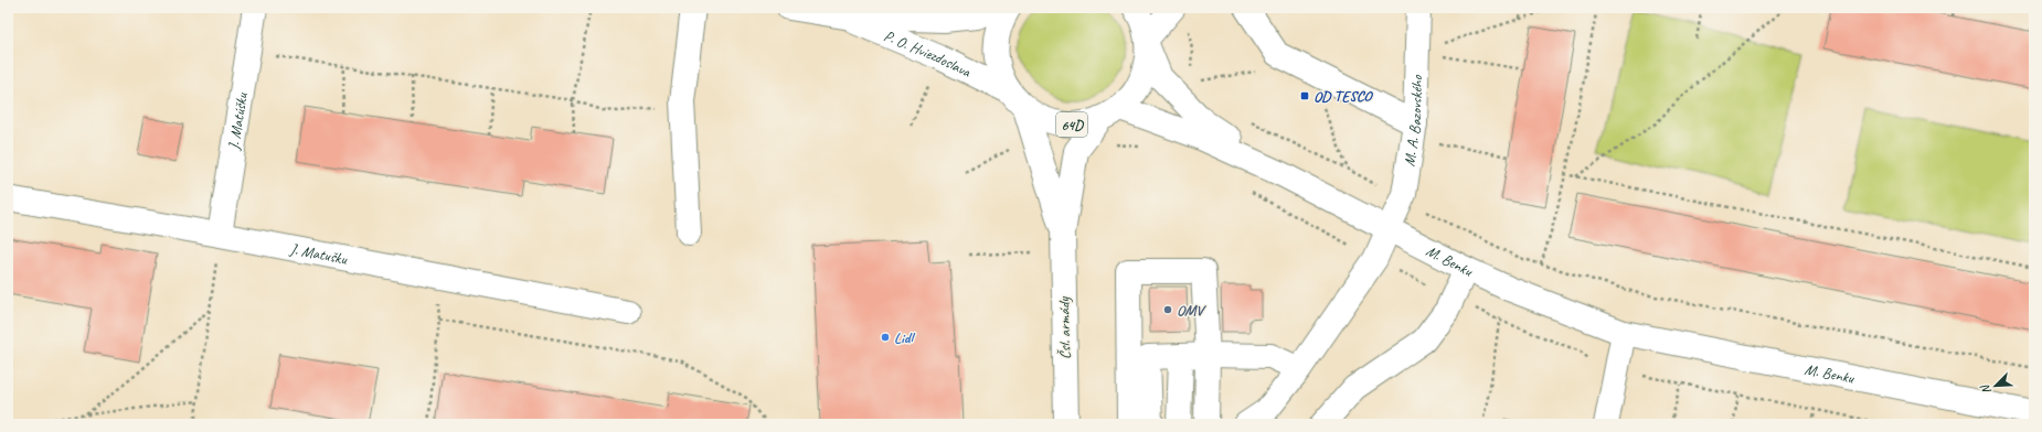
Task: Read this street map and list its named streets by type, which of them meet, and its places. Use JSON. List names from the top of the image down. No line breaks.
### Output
{"streets":{"street":["P. O. Hviezdoslava","J. Matúšku","M. A. Bazovského","64D","J. Matušku","M. Benku","Čsl. armády"]},"crossings":[["P. O. Hviezdoslava","64D"],["P. O. Hviezdoslava","Čsl. armády"],["J. Matúšku","J. Matušku"],["M. A. Bazovského","M. Benku"],["64D","M. Benku"],["64D","Čsl. armády"],["M. Benku","Čsl. armády"]],"places":{"transit":["OD TESCO"],"other":["OMV","Lidl"]},"north":"bottom left"}
